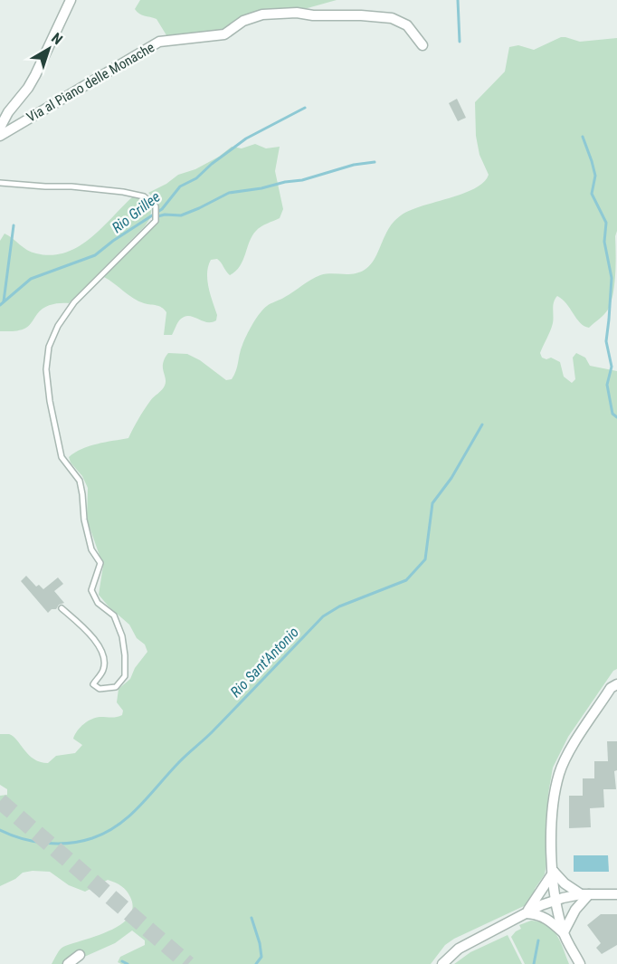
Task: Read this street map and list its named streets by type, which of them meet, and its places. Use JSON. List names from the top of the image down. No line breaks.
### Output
{"streets":{"street":["Via al Piano delle Monache"]},"water":["Rio Grillee","Rio Sant'Antonio"],"north":"top right"}
